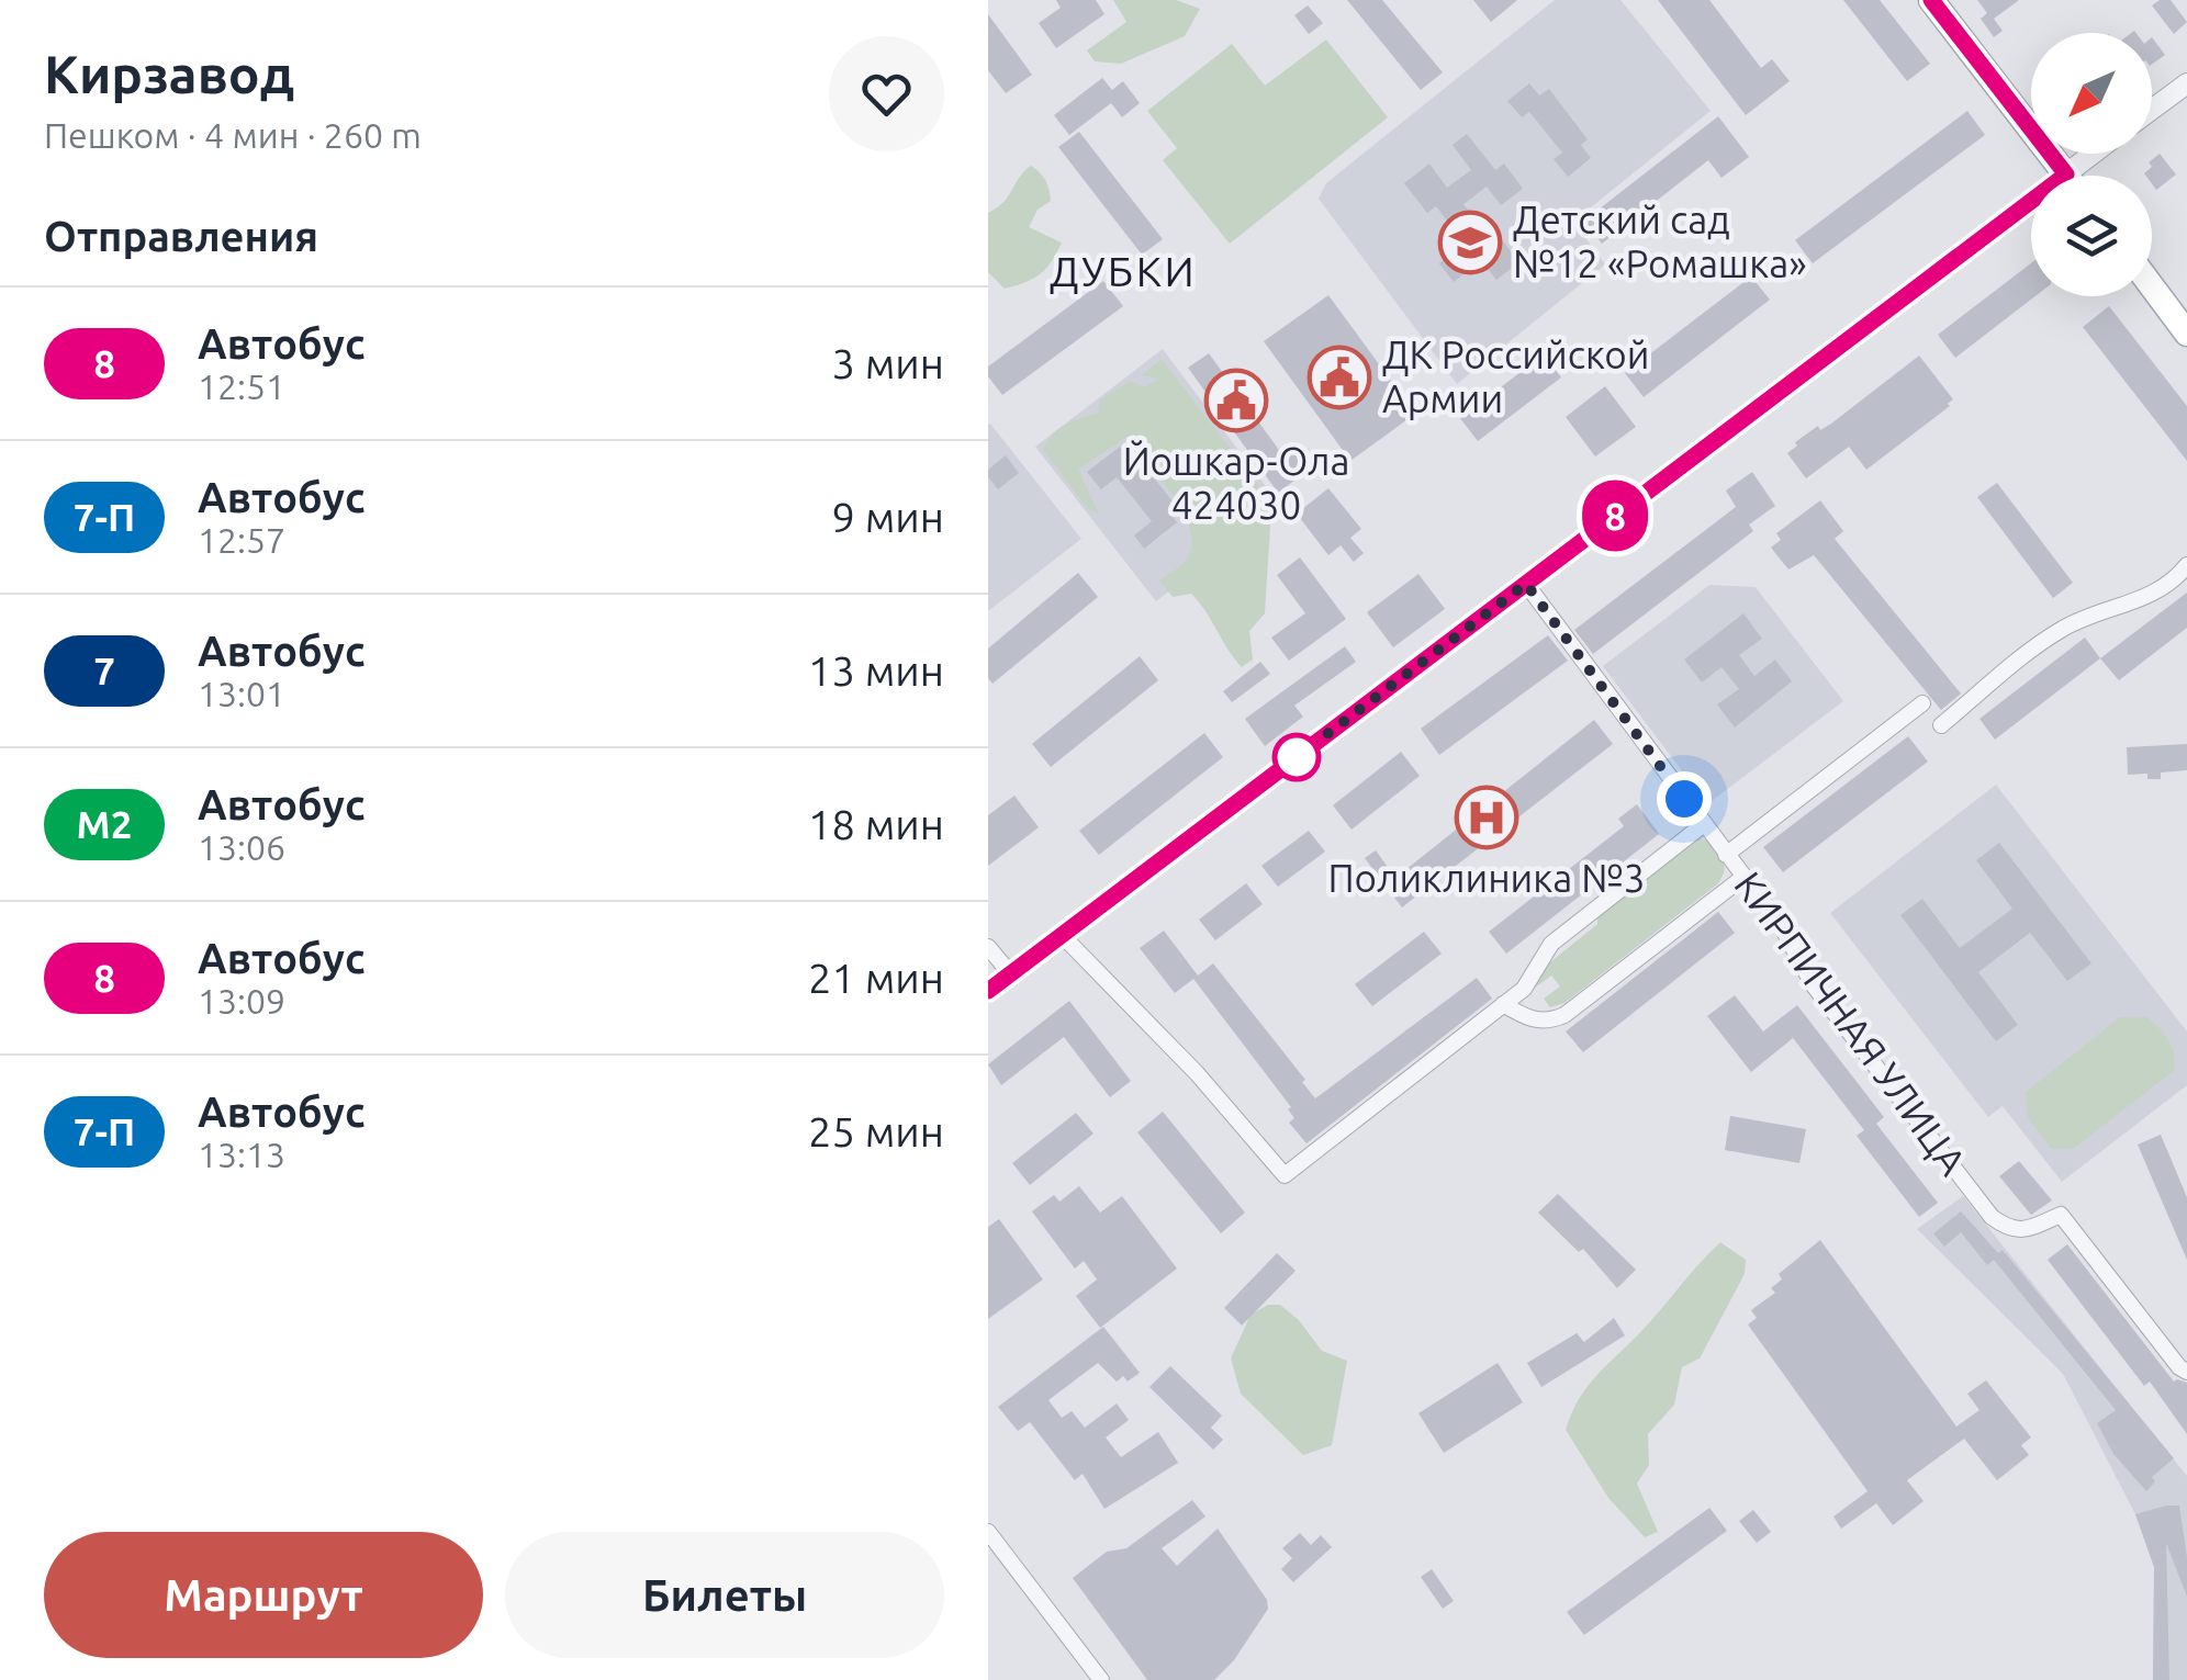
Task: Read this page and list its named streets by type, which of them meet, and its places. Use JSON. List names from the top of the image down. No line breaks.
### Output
{"streets":{"street":["КИРПИЧНАЯ УЛИЦА"]},"districts":["ДУБКИ"],"places":{"school or university":["Детский сад №12 «Ромашка»"],"public building":["ДК Российской Армии","Йошкар-Ола 424030"],"hospital":["Поликлиника №3"]},"lines":["bus line 8"],"north":"bottom left","page":{"heading":[["Кирзавод","Пешком · 4 мин · 260 m"],"Отправления"],"on_map":"8","list":[{"mark":"8","name":"Автобус","note":"12:51","value":"3 мин"},{"mark":"7-П","name":"Автобус","note":"12:57","value":"9 мин"},{"mark":"7","name":"Автобус","note":"13:01","value":"13 мин"},{"mark":"М2","name":"Автобус","note":"13:06","value":"18 мин"},{"mark":"8","name":"Автобус","note":"13:09","value":"21 мин"},{"mark":"7-П","name":"Автобус","note":"13:13","value":"25 мин"}],"buttons":["Маршрут","Билеты"]}}
